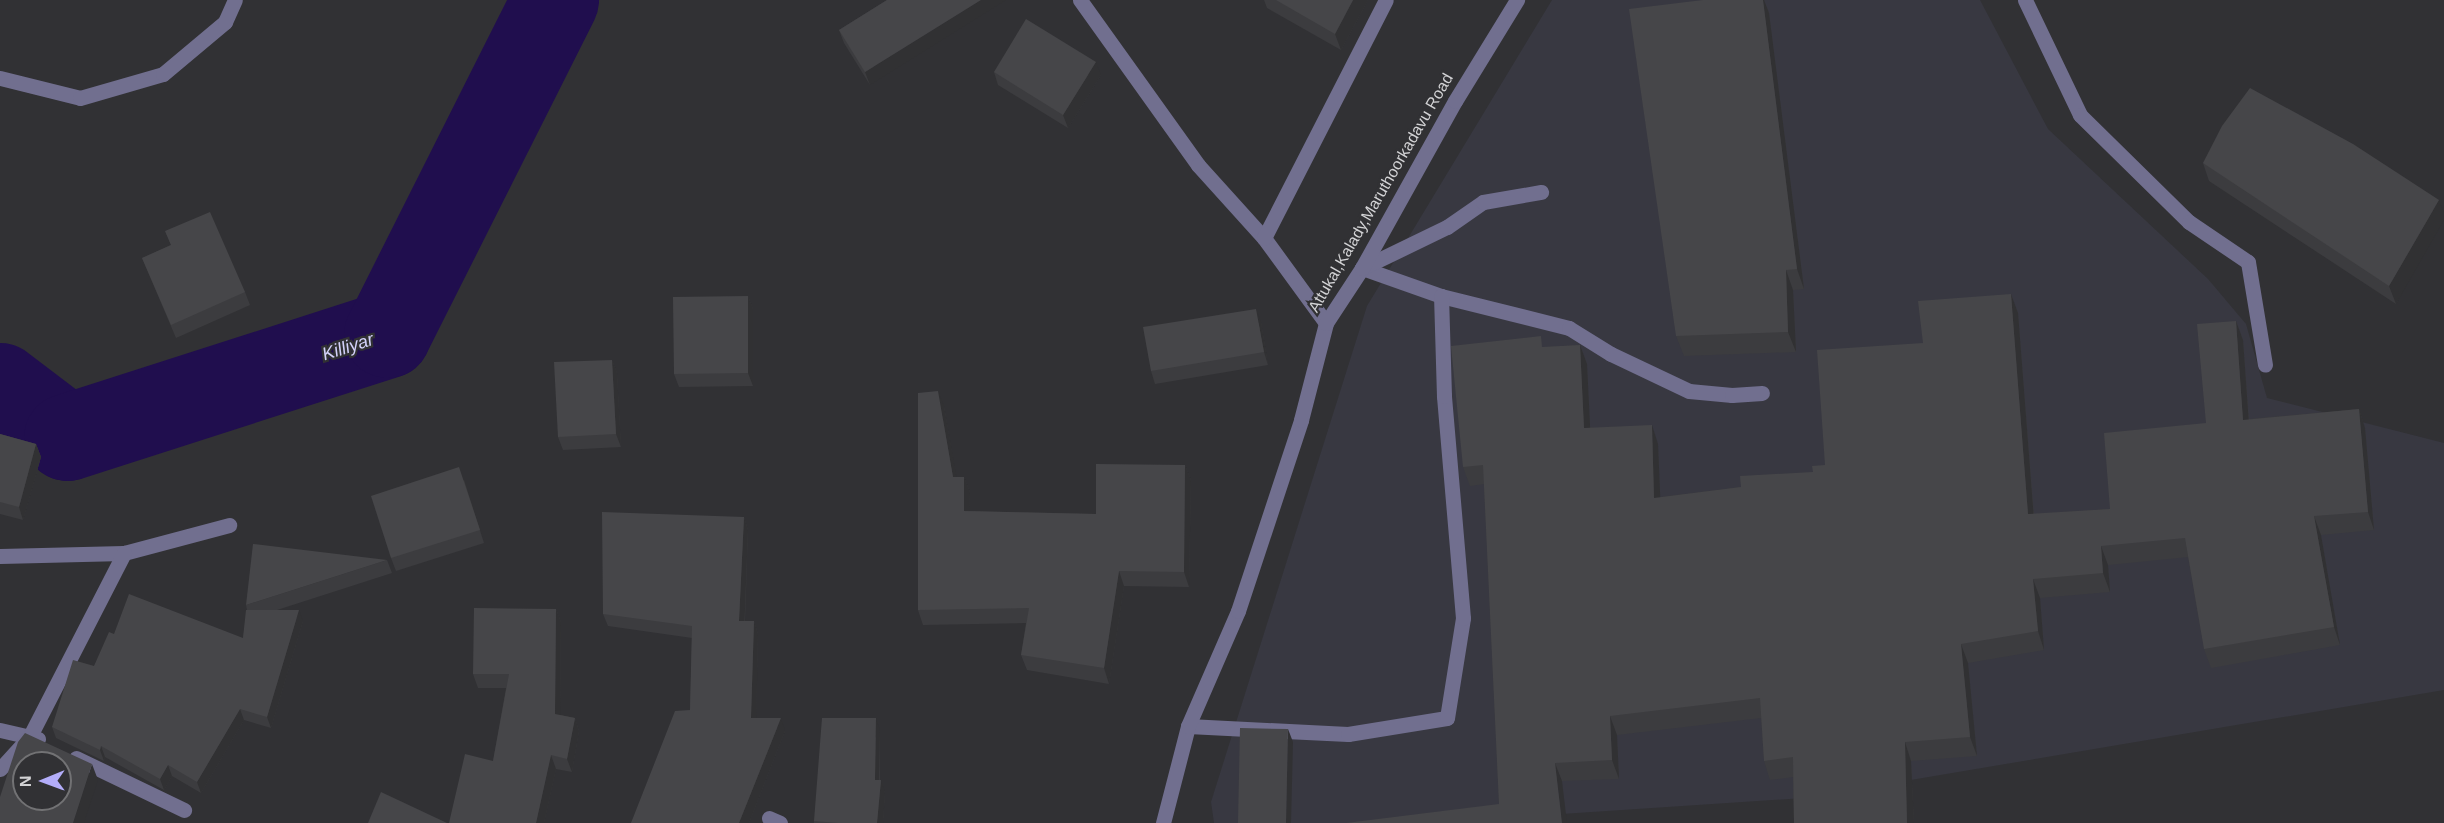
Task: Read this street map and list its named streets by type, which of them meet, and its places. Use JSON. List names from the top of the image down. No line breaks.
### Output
{"streets":{"street":["Attukal,Kalady,Maruthoorkadavu Road"]},"water":["Killiyar"],"north":"left"}
